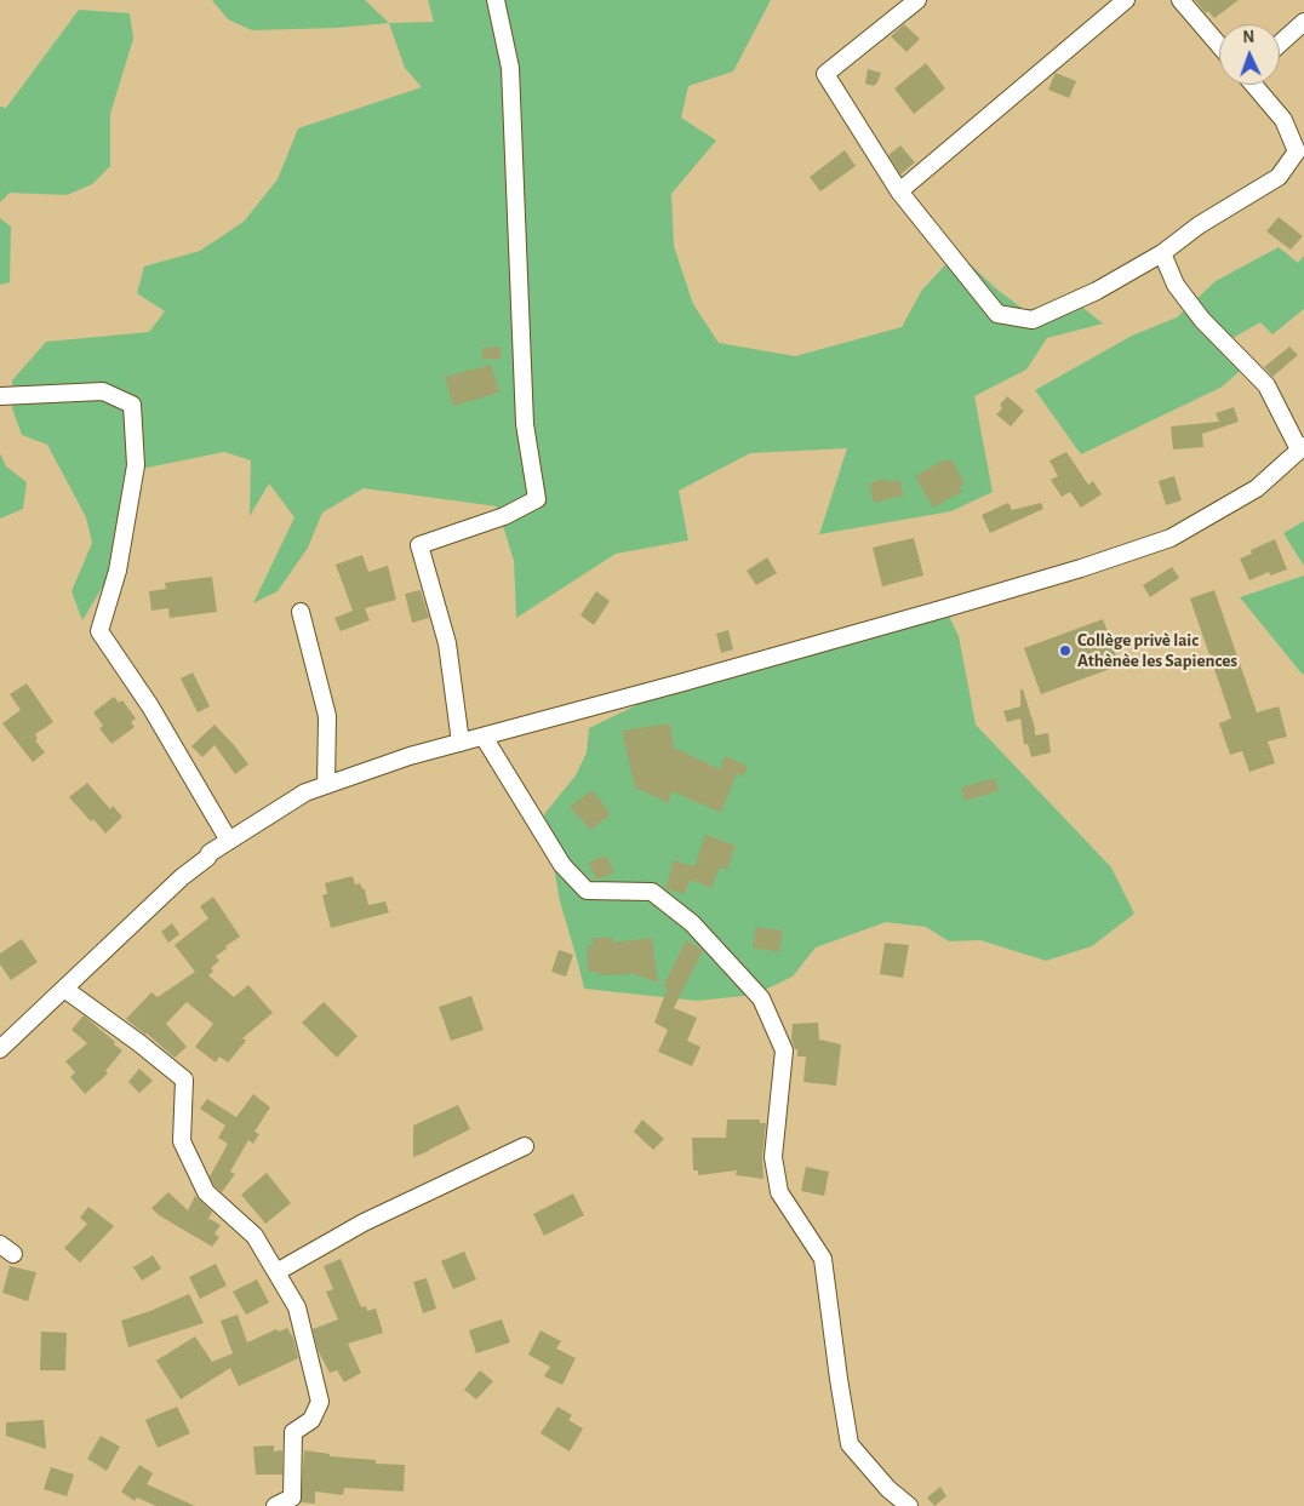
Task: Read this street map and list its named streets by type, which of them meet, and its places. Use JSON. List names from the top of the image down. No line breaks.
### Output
{"places":["Collège privè laic Athènèe les Sapiences"],"north":"top"}
